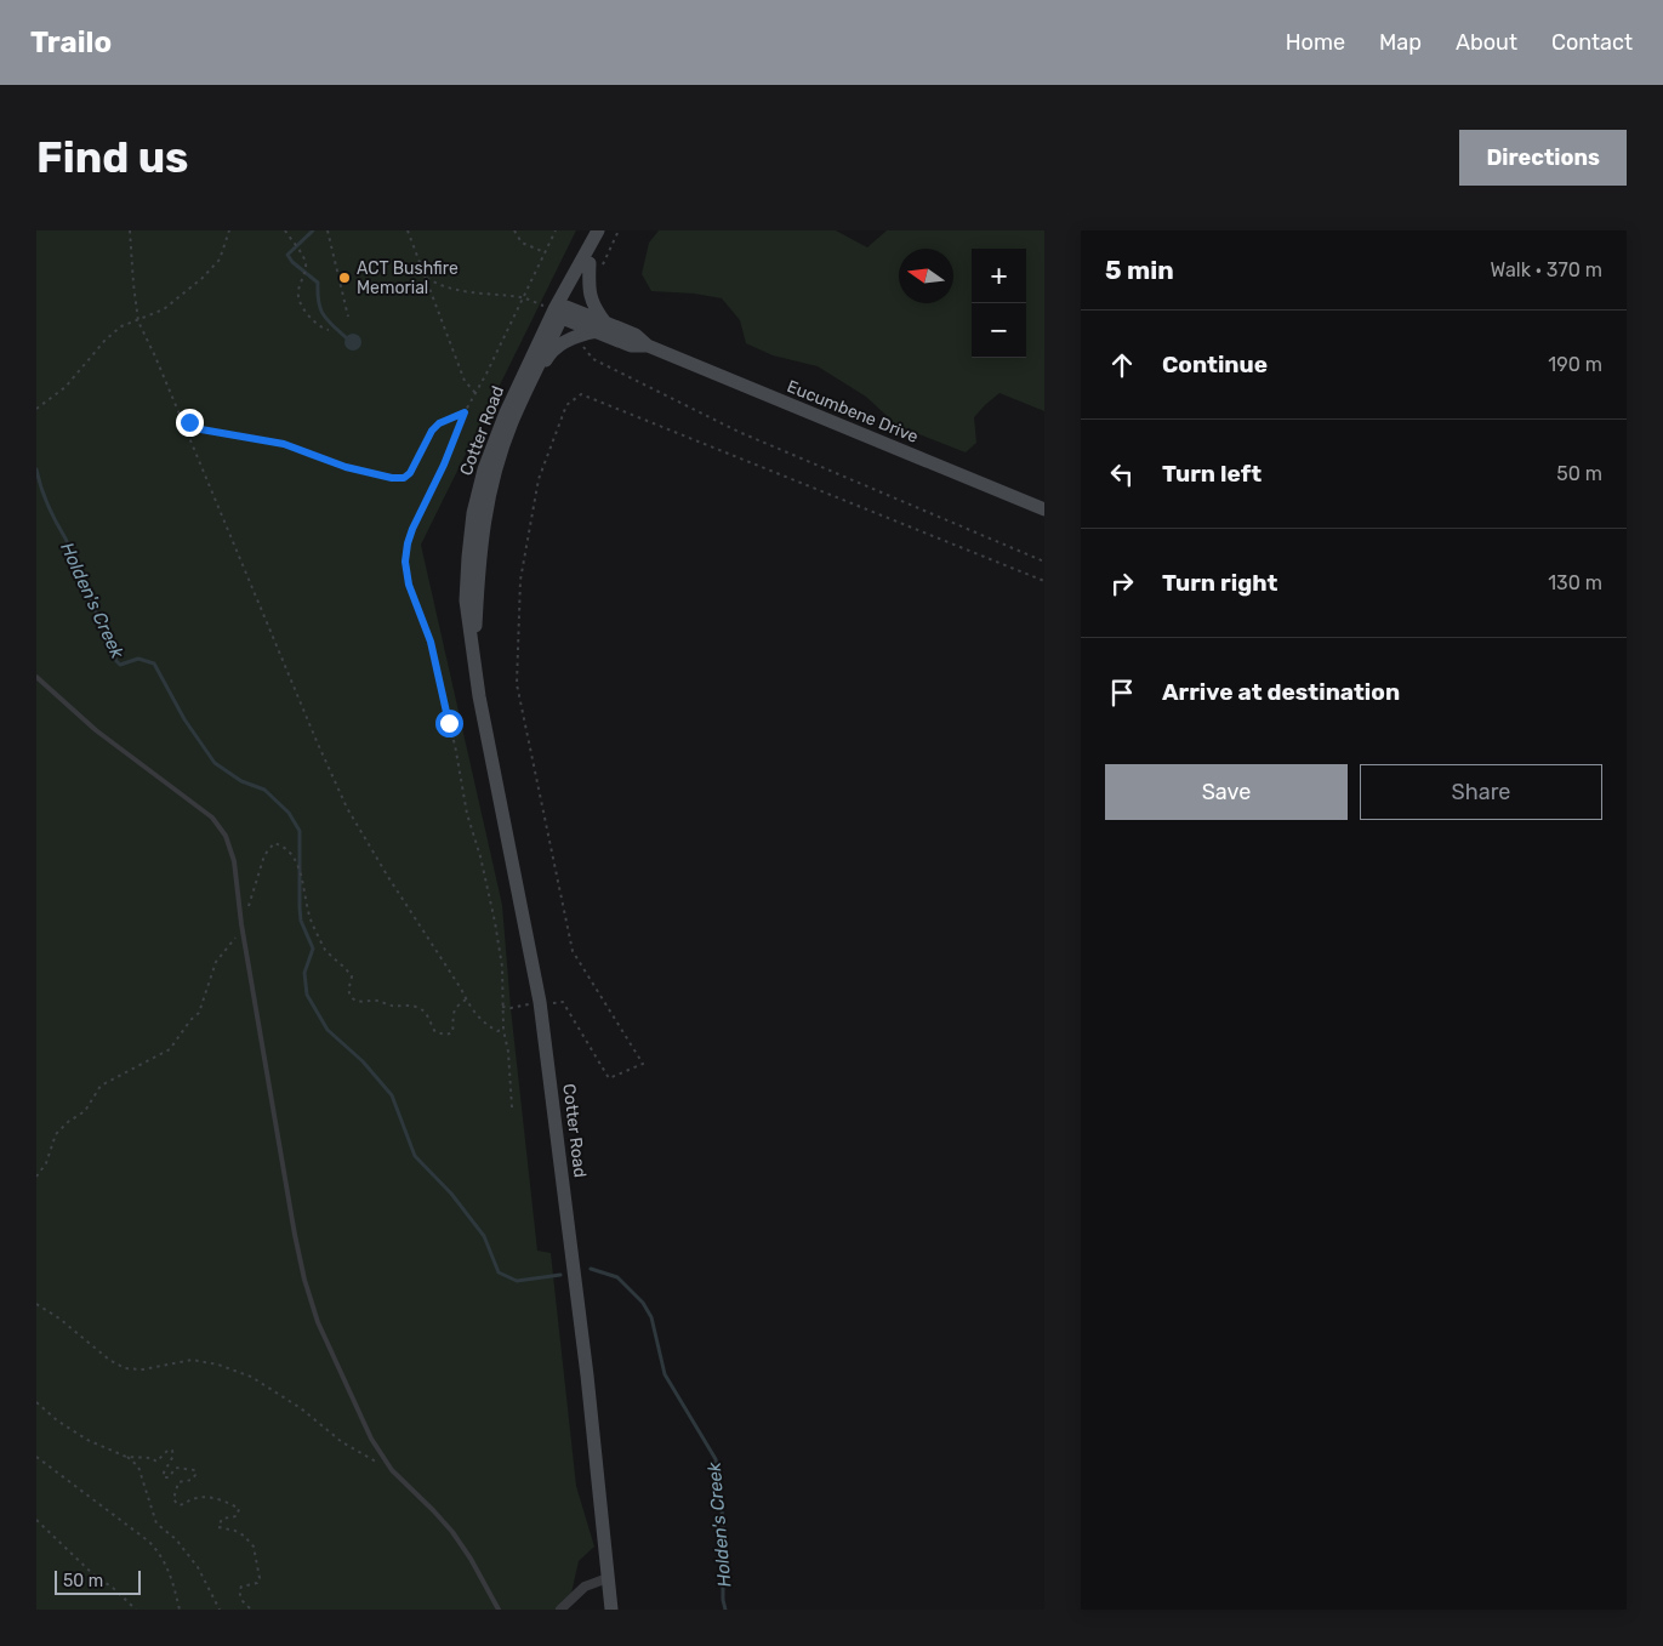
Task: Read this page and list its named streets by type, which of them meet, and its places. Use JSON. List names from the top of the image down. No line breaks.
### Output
{"streets":{"main road":["Eucumbene Drive","Cotter Road"]},"crossings":[["Eucumbene Drive","Cotter Road"]],"water":["Holden's Creek"],"places":["ACT Bushfire Memorial"],"scale_bar":"50 m","north":"left","page":{"header":"Trailo","nav":["Home","Map","About","Contact"],"buttons":["Directions",["Save","Share"]],"title":"Find us","heading":["5 min","Walk · 370 m"],"map_buttons":["+","−"],"list":[["Continue","190 m"],["Turn left","50 m"],["Turn right","130 m"],"Arrive at destination"],"scale":"50 m"}}
